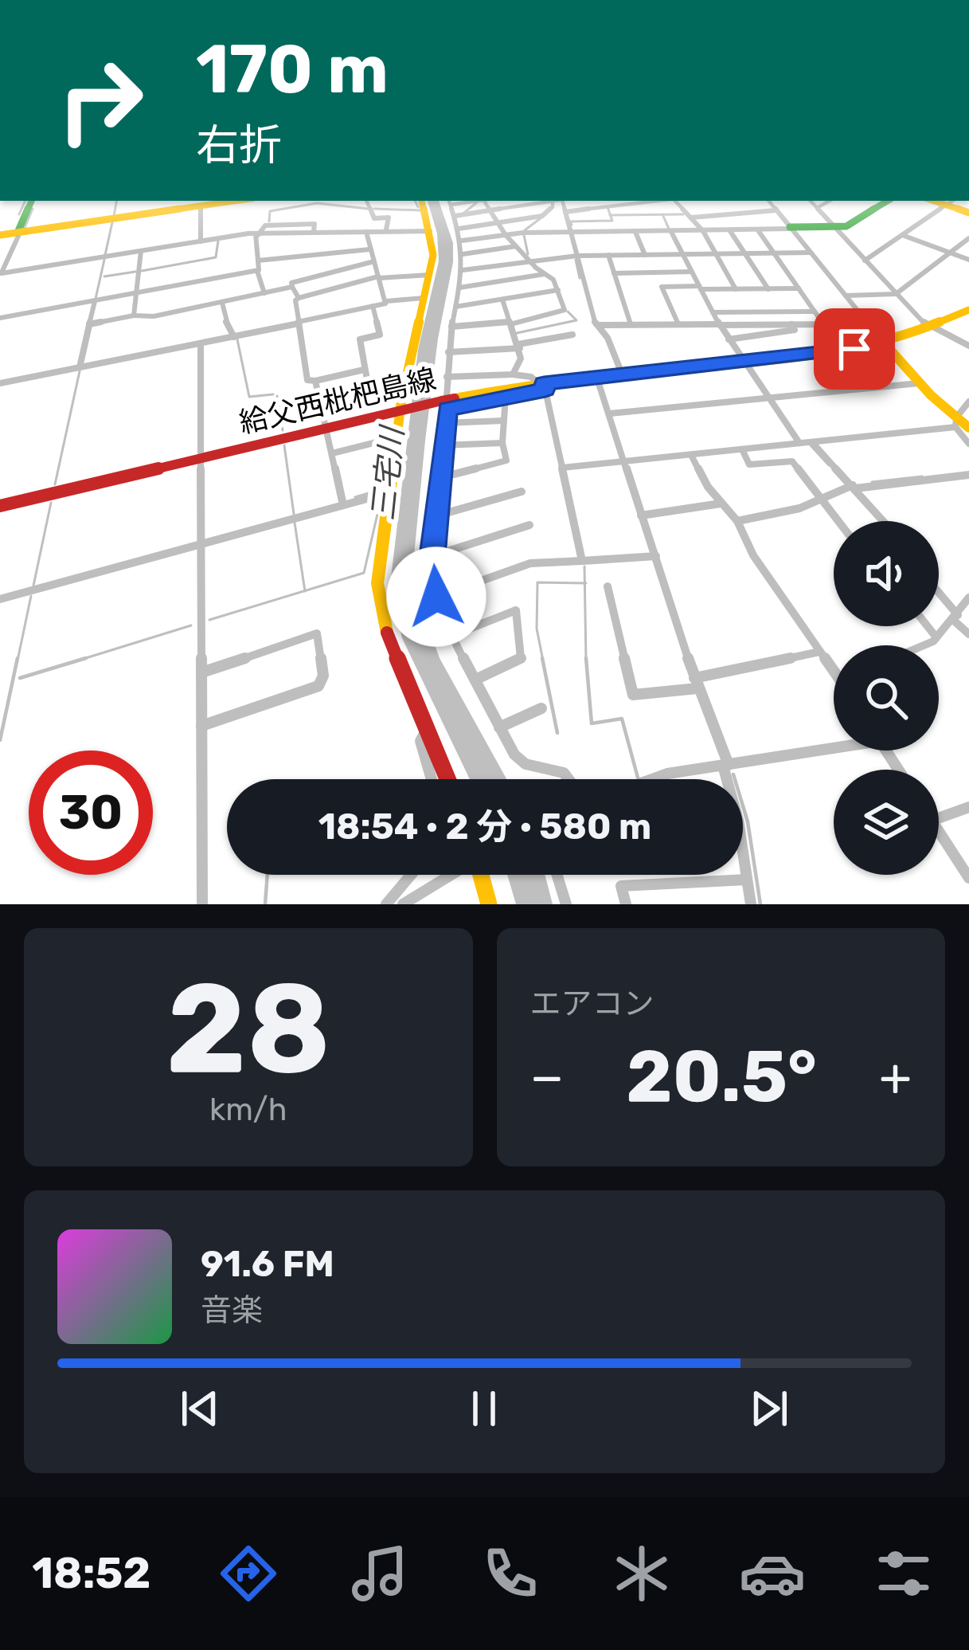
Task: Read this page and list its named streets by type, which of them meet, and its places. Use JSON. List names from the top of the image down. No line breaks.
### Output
{"streets":{"main road":["給父西枇杷島線"]},"water":["三宅川"],"page":{"turn":["170 m","右折"],"limit":"30","trip":"18:54 · 2 分 · 580 m","tile":[["28","km/h"],"エアコン"],"heat":["−","20.5°","+"],"song":["91.6 FM","音楽"],"tabs":"18:52"}}
